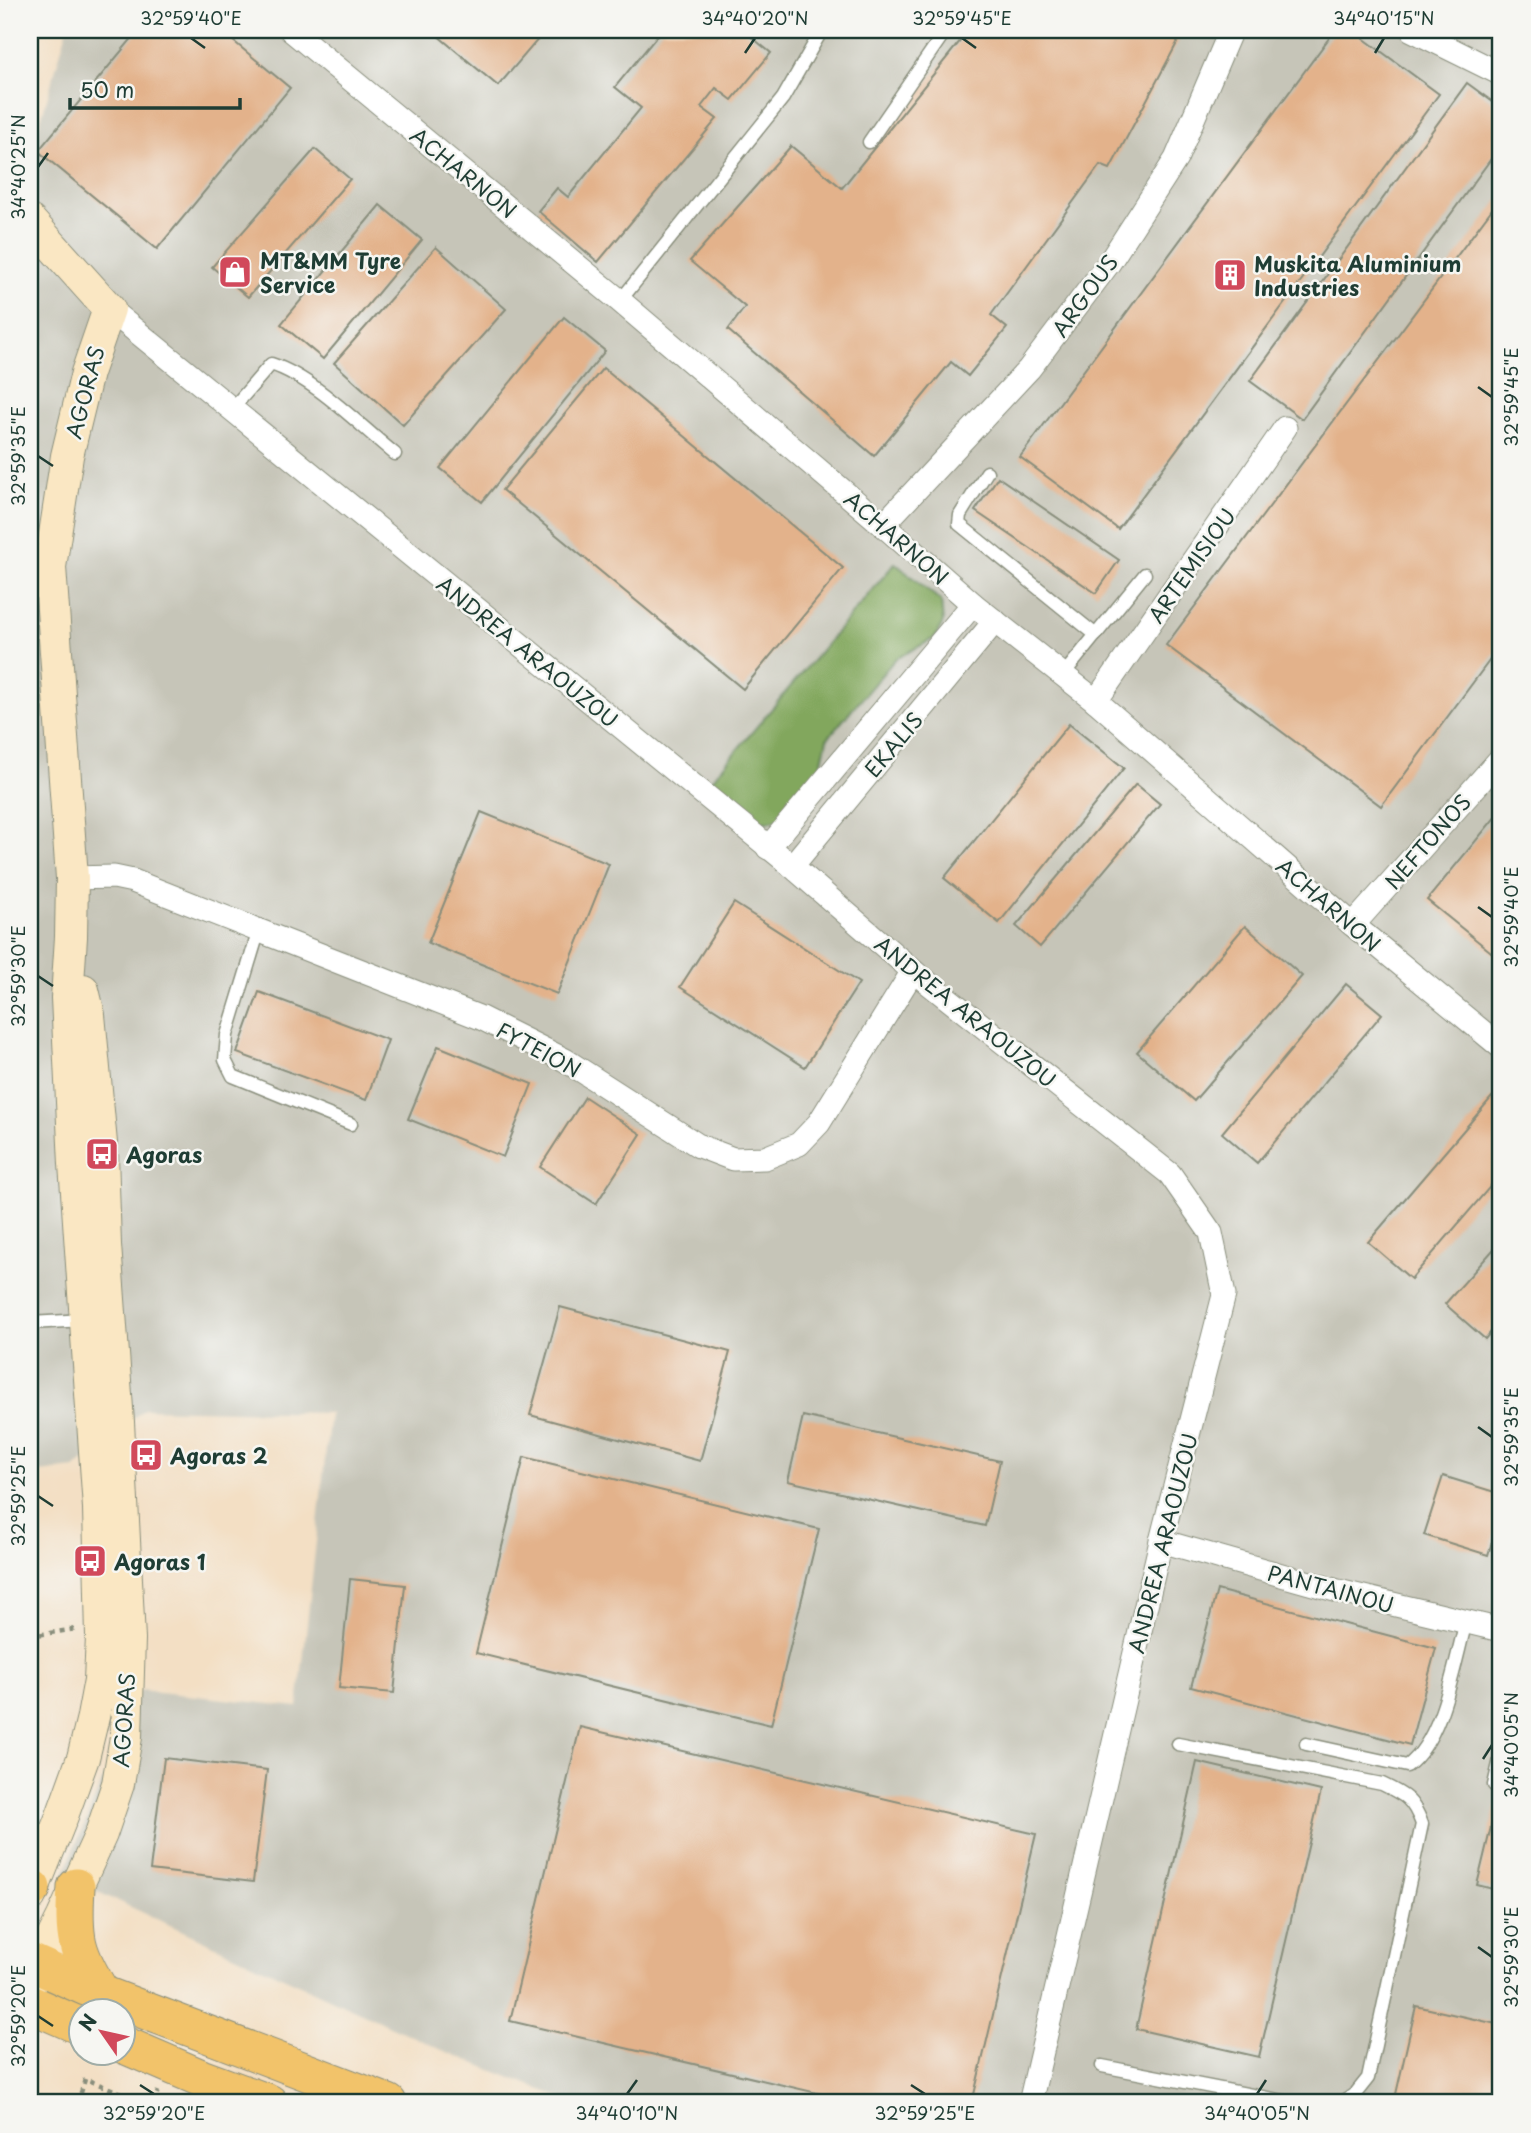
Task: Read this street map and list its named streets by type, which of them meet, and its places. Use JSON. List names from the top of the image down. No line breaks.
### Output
{"streets":{"main road":["AGORAS","ANDREA ARAOUZOU"],"street":["ACHARNON","ARGOUS","ARTEMISIOU","EKALIS","NEFTONOS","FYTEION","PANTAINOU"]},"crossings":[["ACHARNON","ARGOUS"],["ACHARNON","ARTEMISIOU"],["ACHARNON","EKALIS"],["ACHARNON","NEFTONOS"],["AGORAS","ANDREA ARAOUZOU"],["AGORAS","FYTEION"],["ANDREA ARAOUZOU","EKALIS"],["ANDREA ARAOUZOU","FYTEION"],["ANDREA ARAOUZOU","PANTAINOU"]],"places":{"shop":["MT&MM Tyre Service"],"building":["Muskita Aluminium Industries"],"bus stop":["Agoras","Agoras 2","Agoras 1"]},"scale_bar":"50 m","north":"top left","coordinates":["32°59'40\"E","34°40'20\"N","32°59'45\"E","34°40'15\"N","34°40'25\"N","32°59'35\"E","32°59'30\"E","32°59'25\"E","34°40'05\"N","32°59'20\"E","34°40'10\"N"]}
